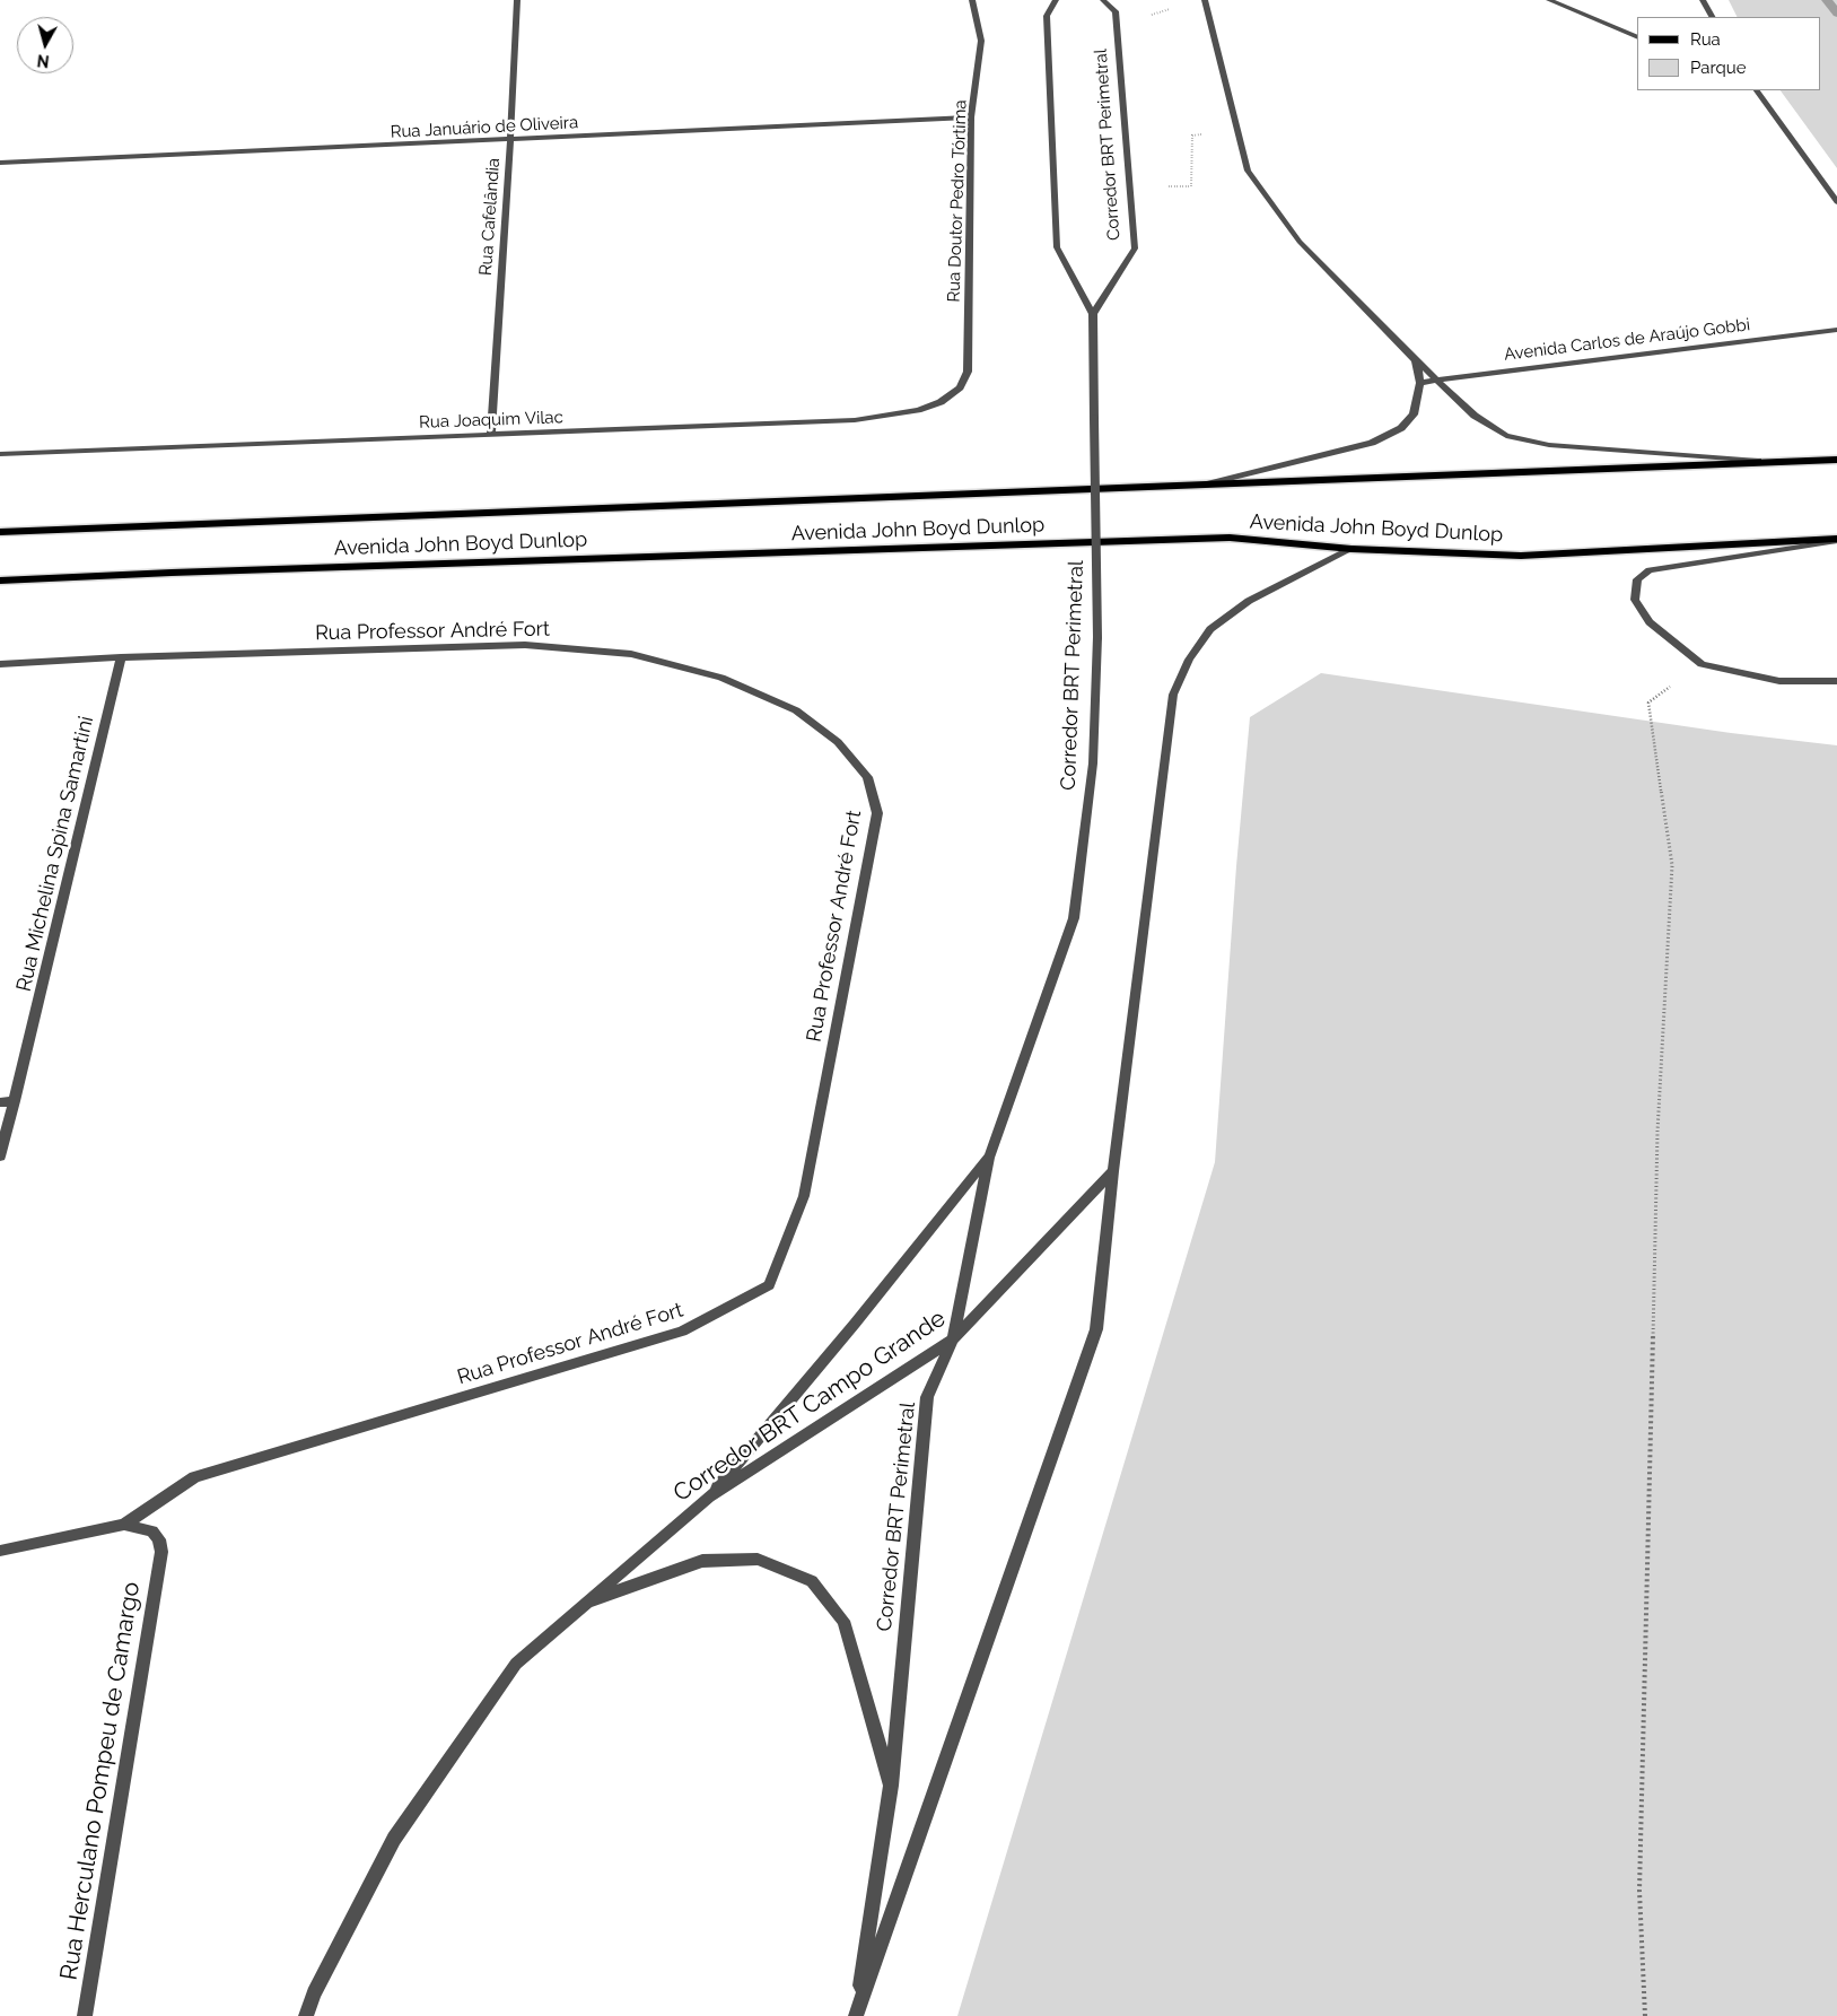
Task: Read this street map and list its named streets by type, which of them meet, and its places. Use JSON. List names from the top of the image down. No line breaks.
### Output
{"streets":{"main road":["Avenida John Boyd Dunlop"],"street":["Rua Januário de Oliveira","Corredor BRT Perimetral","Rua Doutor Pedro Tórtima","Rua Cafelândia","Avenida Carlos de Araújo Gobbi","Rua Joaquim Vilac","Rua Professor André Fort","Rua Michelina Spina Samartini","Corredor BRT Campo Grande","Rua Herculano Pompeu de Camargo"]},"crossings":[["Rua Januário de Oliveira","Rua Doutor Pedro Tórtima"],["Rua Januário de Oliveira","Rua Cafelândia"],["Corredor BRT Perimetral","Corredor BRT Campo Grande"],["Rua Doutor Pedro Tórtima","Rua Joaquim Vilac"],["Rua Cafelândia","Rua Joaquim Vilac"],["Rua Professor André Fort","Rua Michelina Spina Samartini"],["Rua Professor André Fort","Rua Herculano Pompeu de Camargo"]],"legend":["Rua","Parque"],"north":"bottom"}
